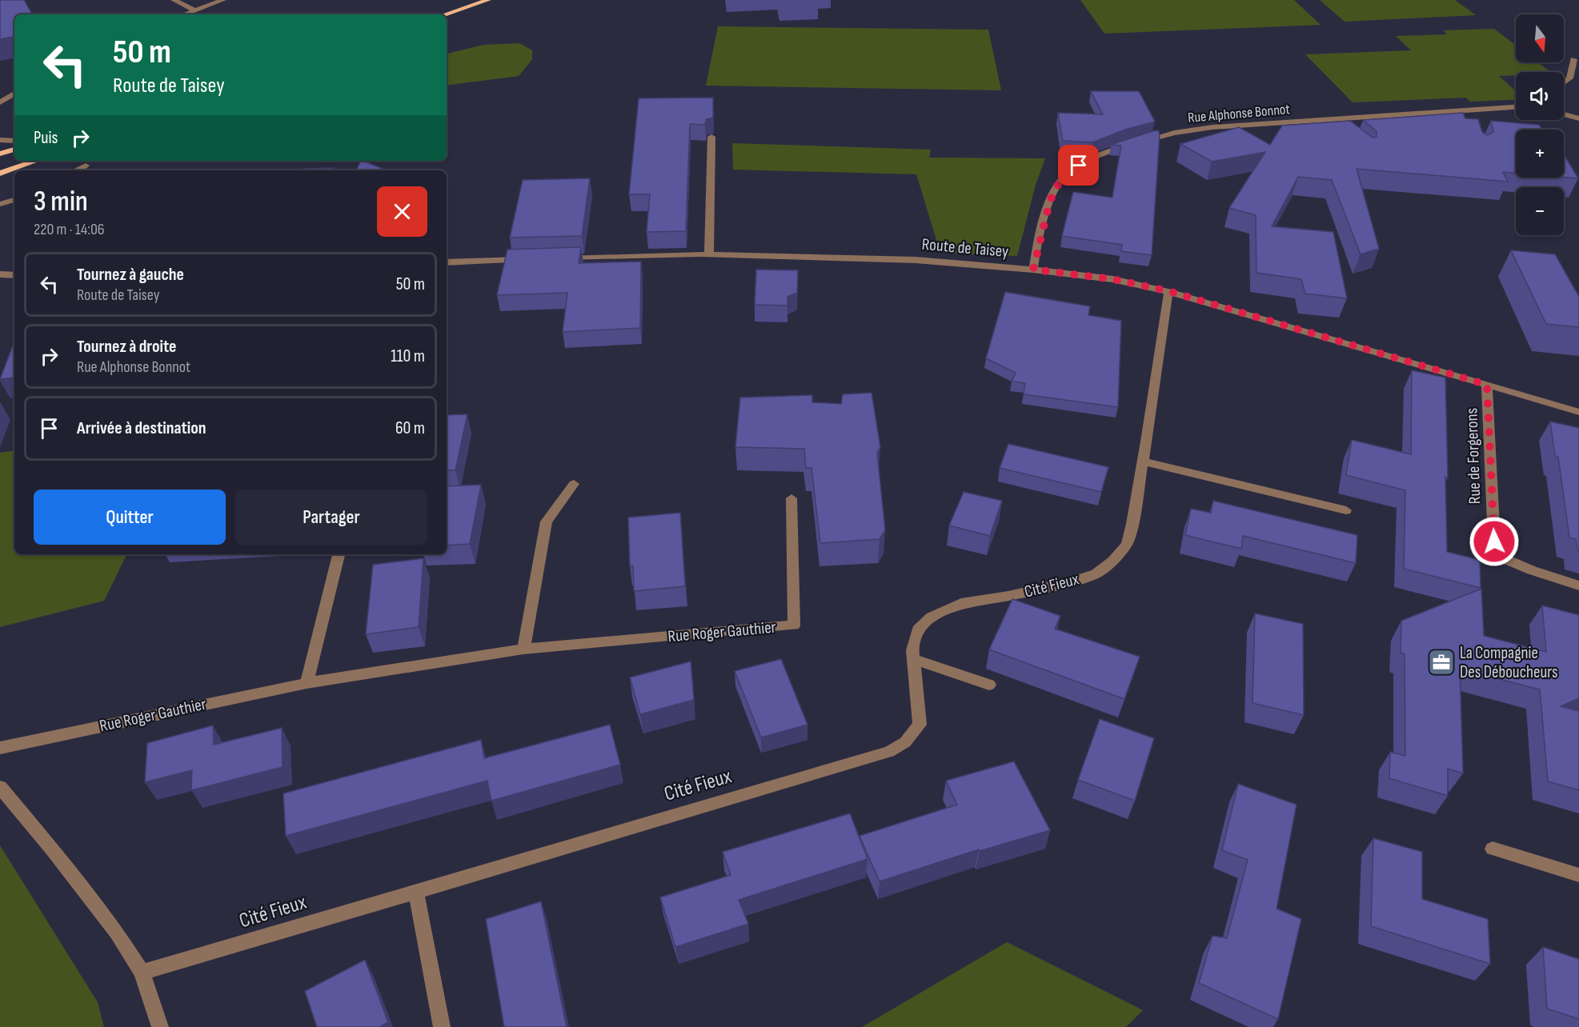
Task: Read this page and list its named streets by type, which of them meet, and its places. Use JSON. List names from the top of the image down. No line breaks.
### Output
{"streets":{"street":["Rue Alphonse Bonnot","Route de Taisey","Rue de Forgerons","Cité Fieux","Rue Roger Gauthier"]},"crossings":[["Rue Alphonse Bonnot","Route de Taisey"],["Route de Taisey","Rue de Forgerons"],["Route de Taisey","Cité Fieux"]],"places":{"office":["La Compagnie Des Déboucheurs"]},"north":"bottom","page":{"map_buttons":["+","−"],"turn":["50 m","Route de Taisey"],"then":"Puis","heading":["3 min","220 m · 14:06"],"list":[{"name":"Tournez à gauche","note":"Route de Taisey","value":"50 m"},{"name":"Tournez à droite","note":"Rue Alphonse Bonnot","value":"110 m"},{"name":"Arrivée à destination","value":"60 m"}],"buttons":["Quitter","Partager"]}}
